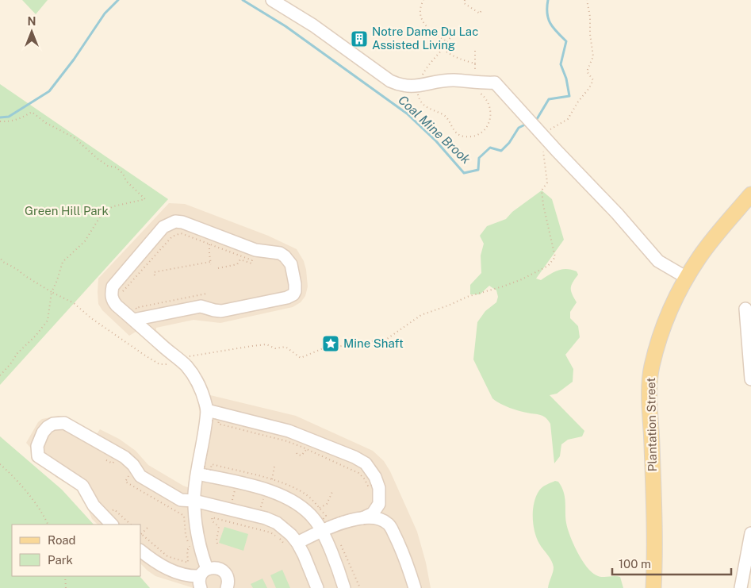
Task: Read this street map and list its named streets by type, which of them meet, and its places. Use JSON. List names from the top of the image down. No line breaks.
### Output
{"streets":{"main road":["Plantation Street"]},"water":["Coal Mine Brook"],"parks":["Green Hill Park"],"places":{"building":["Notre Dame Du Lac Assisted Living"],"place":["Mine Shaft"]},"legend":["Road","Park"],"scale_bar":"100 m","north":"top"}
